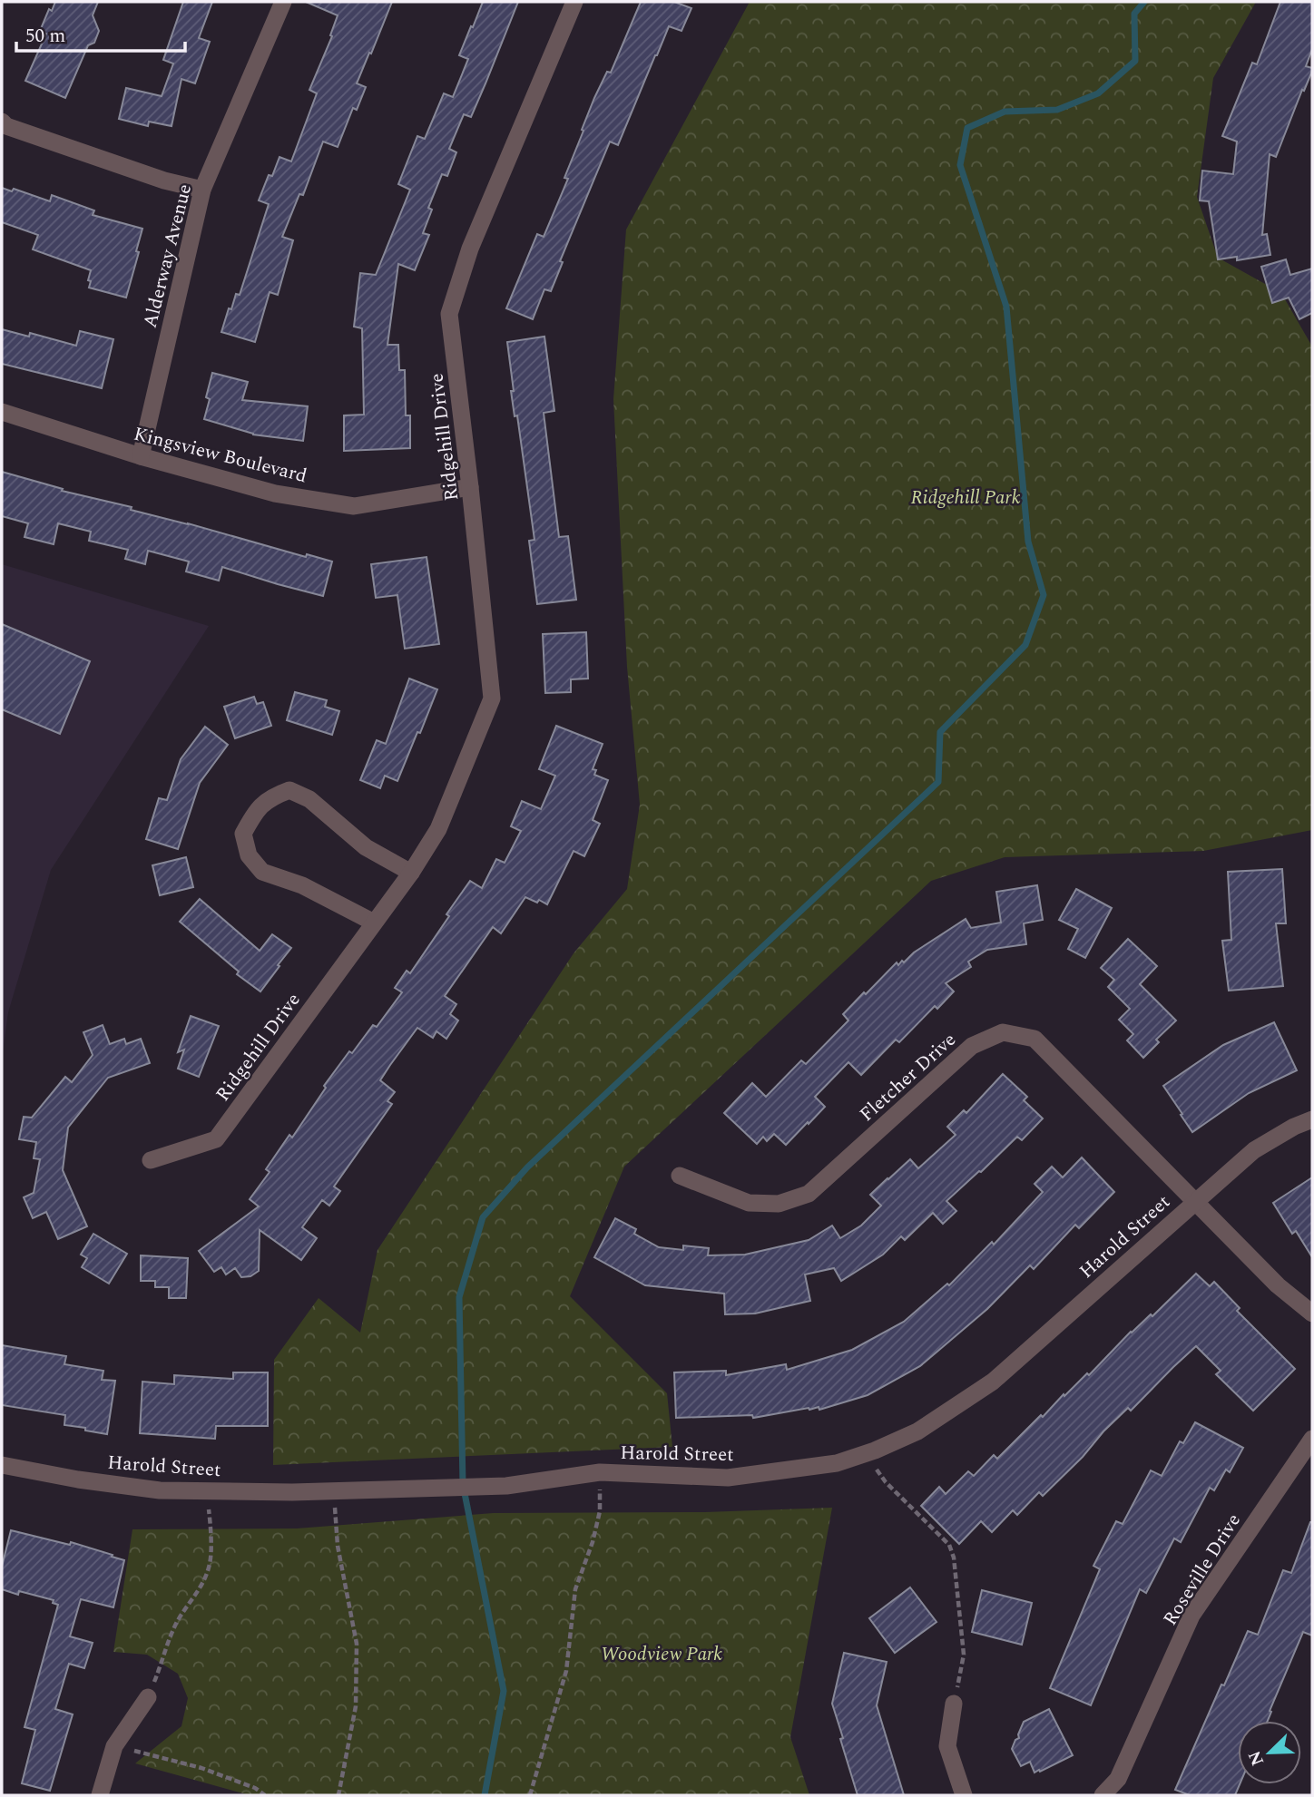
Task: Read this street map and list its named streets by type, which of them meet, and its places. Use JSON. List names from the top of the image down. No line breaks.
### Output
{"streets":{"street":["Alderway Avenue","Ridgehill Drive","Kingsview Boulevard","Fletcher Drive","Harold Street","Roseville Drive"]},"crossings":[["Alderway Avenue","Kingsview Boulevard"],["Ridgehill Drive","Kingsview Boulevard"],["Fletcher Drive","Harold Street"]],"parks":["Ridgehill Park","Woodview Park"],"scale_bar":"50 m","north":"bottom left"}
